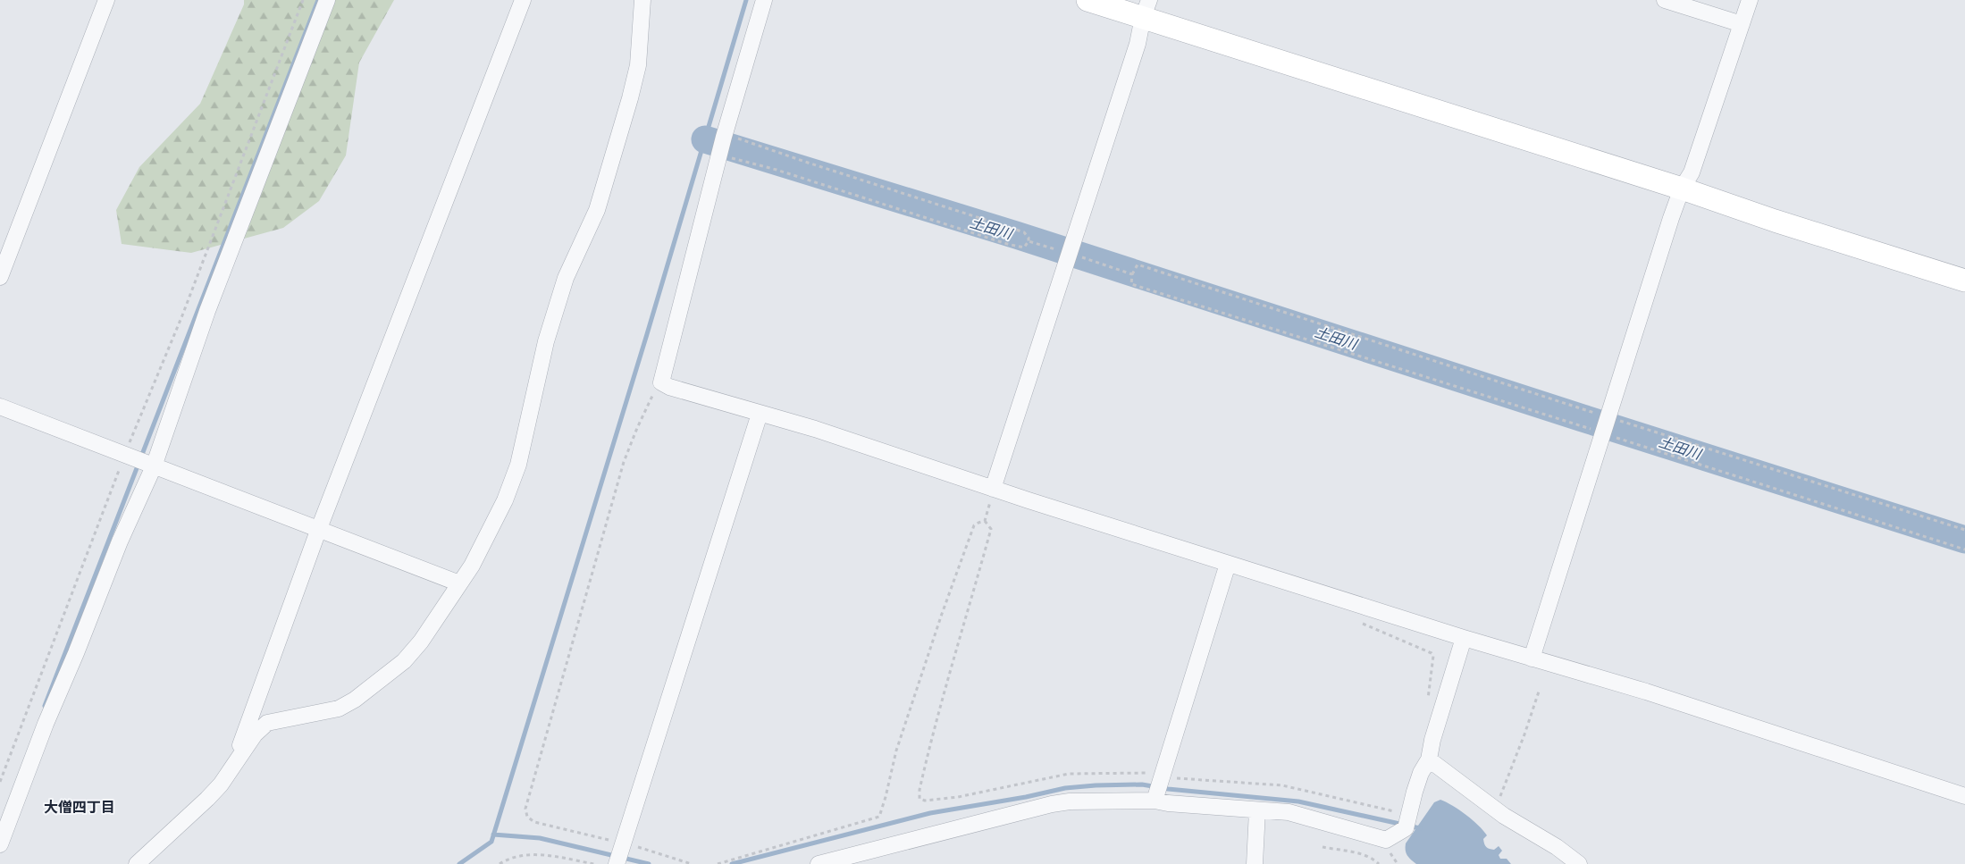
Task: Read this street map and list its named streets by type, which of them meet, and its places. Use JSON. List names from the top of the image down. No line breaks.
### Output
{"districts":["大僧四丁目"],"water":["土田川"]}
